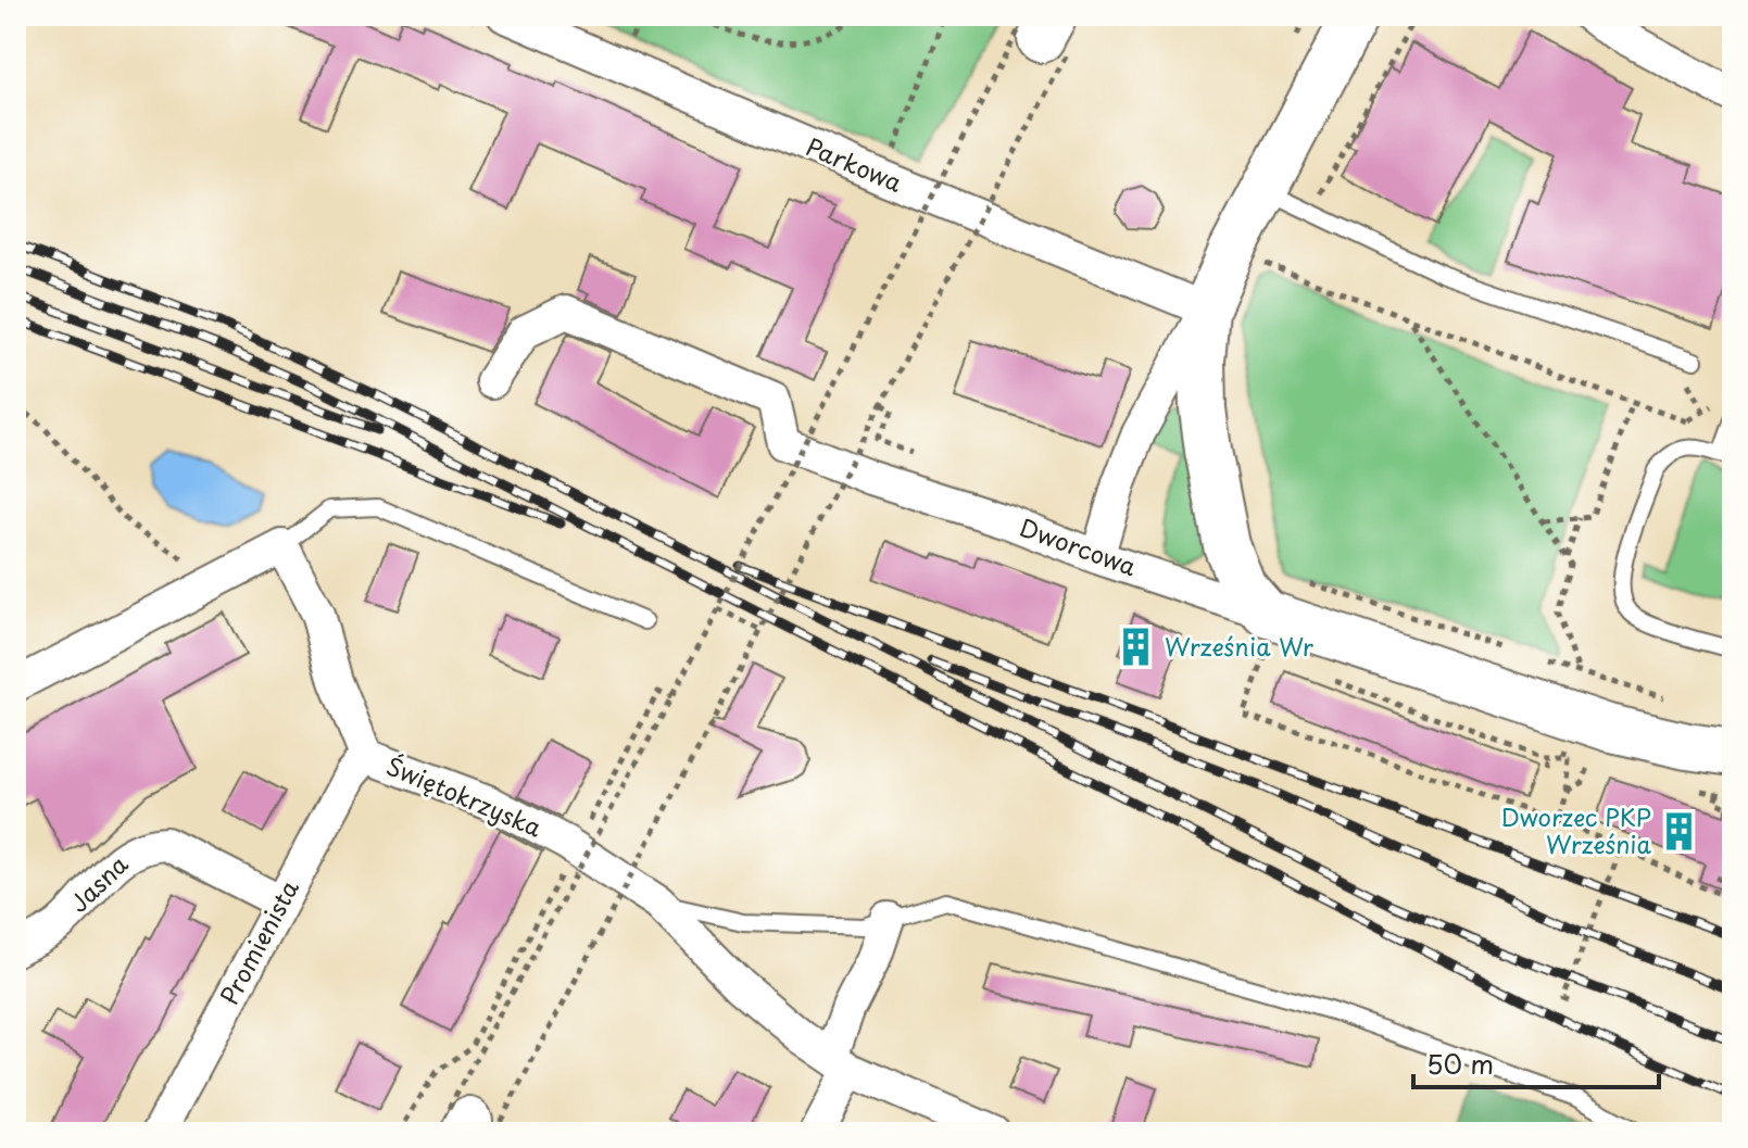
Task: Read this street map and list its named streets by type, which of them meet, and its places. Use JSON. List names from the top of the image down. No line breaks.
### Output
{"streets":{"street":["Parkowa","Dworcowa","Świętokrzyska","Jasna","Promienista"]},"crossings":[["Świętokrzyska","Promienista"],["Jasna","Promienista"]],"places":{"building":["Września Wr","Dworzec PKP Września"]},"scale_bar":"50 m"}
